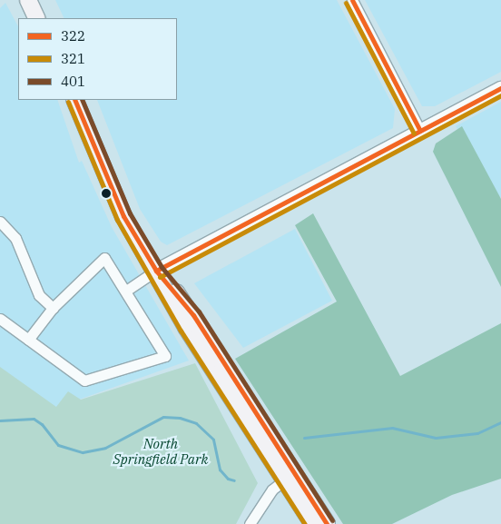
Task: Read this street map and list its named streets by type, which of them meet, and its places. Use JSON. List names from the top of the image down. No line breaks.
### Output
{"parks":["North Springfield Park"],"lines":["transit line 322","transit line 321","transit line 401"],"legend":["322","321","401"]}
